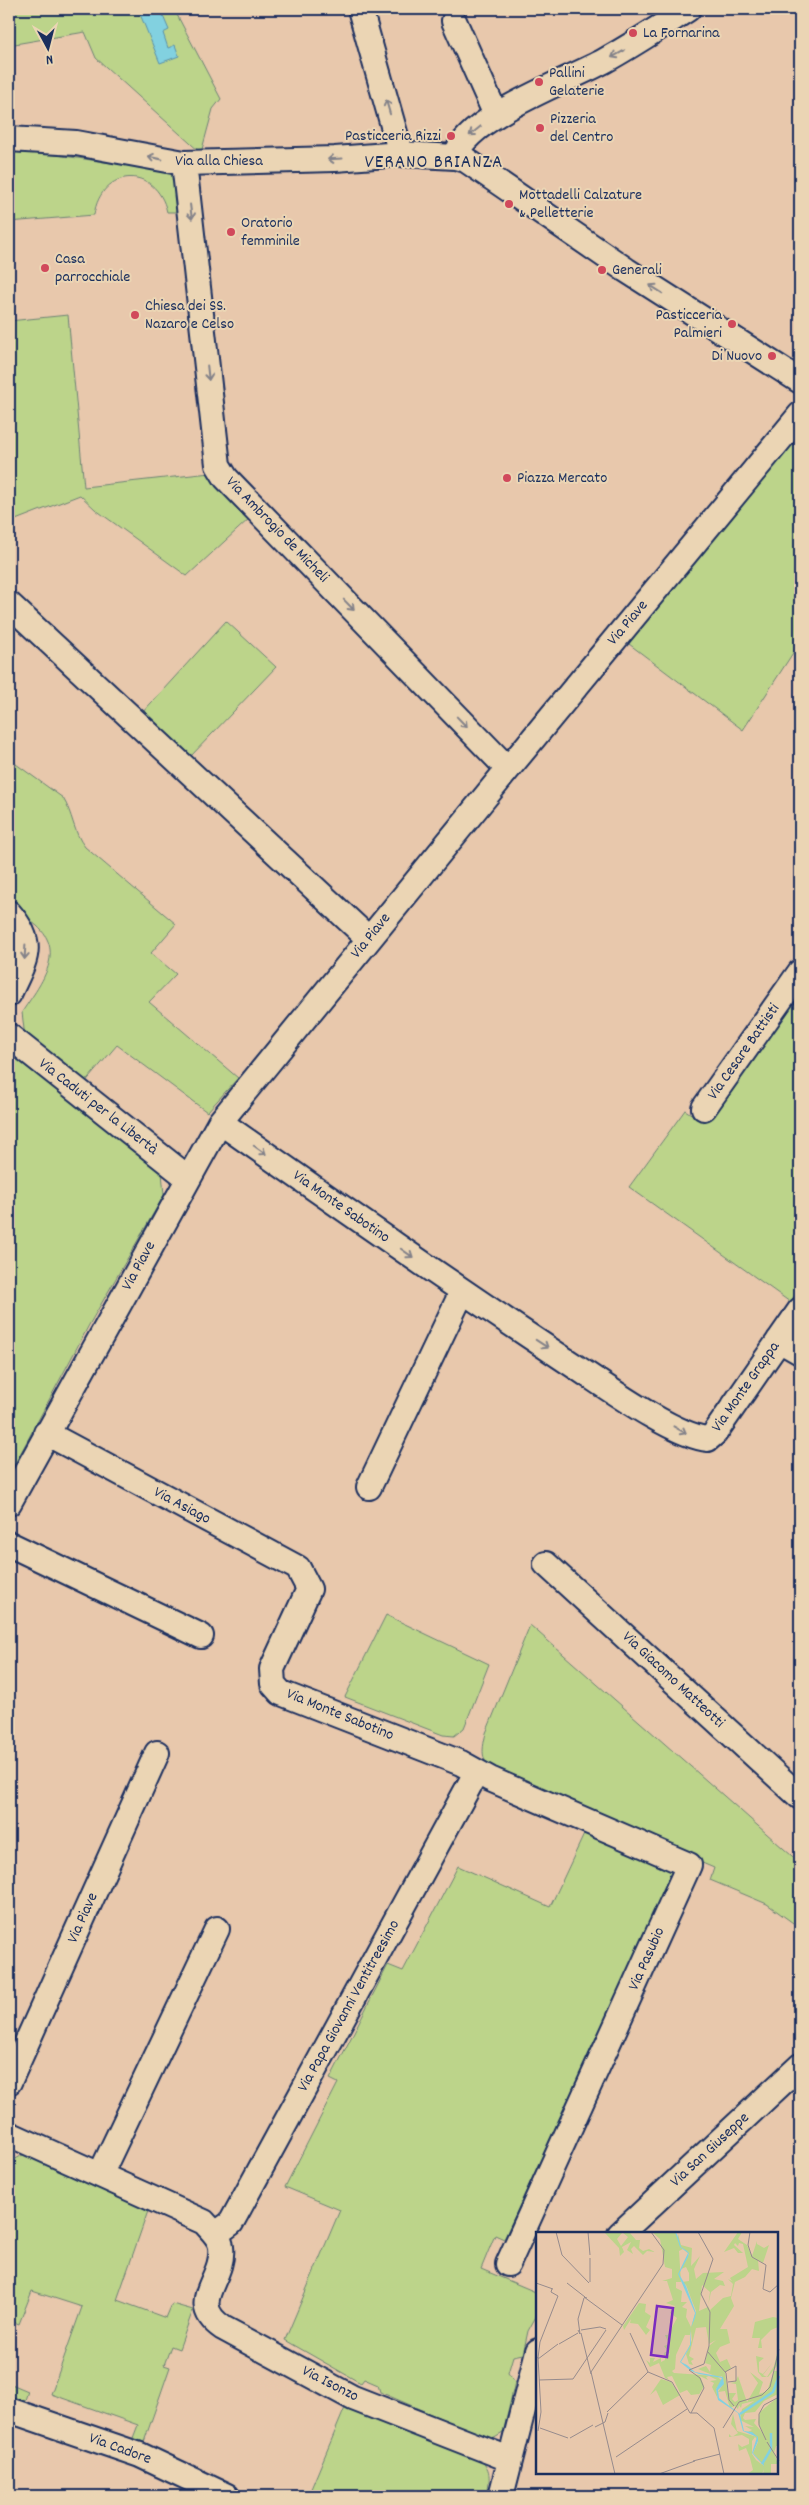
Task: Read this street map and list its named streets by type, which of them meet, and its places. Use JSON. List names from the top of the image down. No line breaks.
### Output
{"streets":{"street":["Via alla Chiesa","Via Ambrogio de Micheli","Via Piave","Via Cesare Battisti","Via Caduti per la Libertà","Via Monte Sabotino","Via Monte Grappa","Via Asiago","Via Giacomo Matteotti","Via Pasubio","Via Papa Giovanni Ventitreesimo","Via San Giuseppe","Via Isonzo","Via Cadore"]},"crossings":[["Via alla Chiesa","Via Ambrogio de Micheli"],["Via Ambrogio de Micheli","Via Piave"],["Via Piave","Via Caduti per la Libertà"],["Via Piave","Via Monte Sabotino"],["Via Piave","Via Asiago"],["Via Monte Sabotino","Via Monte Grappa"],["Via Monte Sabotino","Via Asiago"],["Via Monte Sabotino","Via Pasubio"],["Via Monte Sabotino","Via Papa Giovanni Ventitreesimo"],["Via Pasubio","Via Papa Giovanni Ventitreesimo"],["Via Papa Giovanni Ventitreesimo","Via Isonzo"]],"one_way":["Via alla Chiesa","Via Ambrogio de Micheli","Via Monte Sabotino"],"districts":["VERANO BRIANZA"],"places":["La Fornarina","Pallini Gelaterie","Pizzeria del Centro","Pasticceria Rizzi","Mottadelli Calzature & Pelletterie","Oratorio femminile","Casa parrocchiale","Generali","Chiesa dei SS. Nazaro e Celso","Pasticceria Palmieri","Di Nuovo","Piazza Mercato"],"north":"bottom"}
